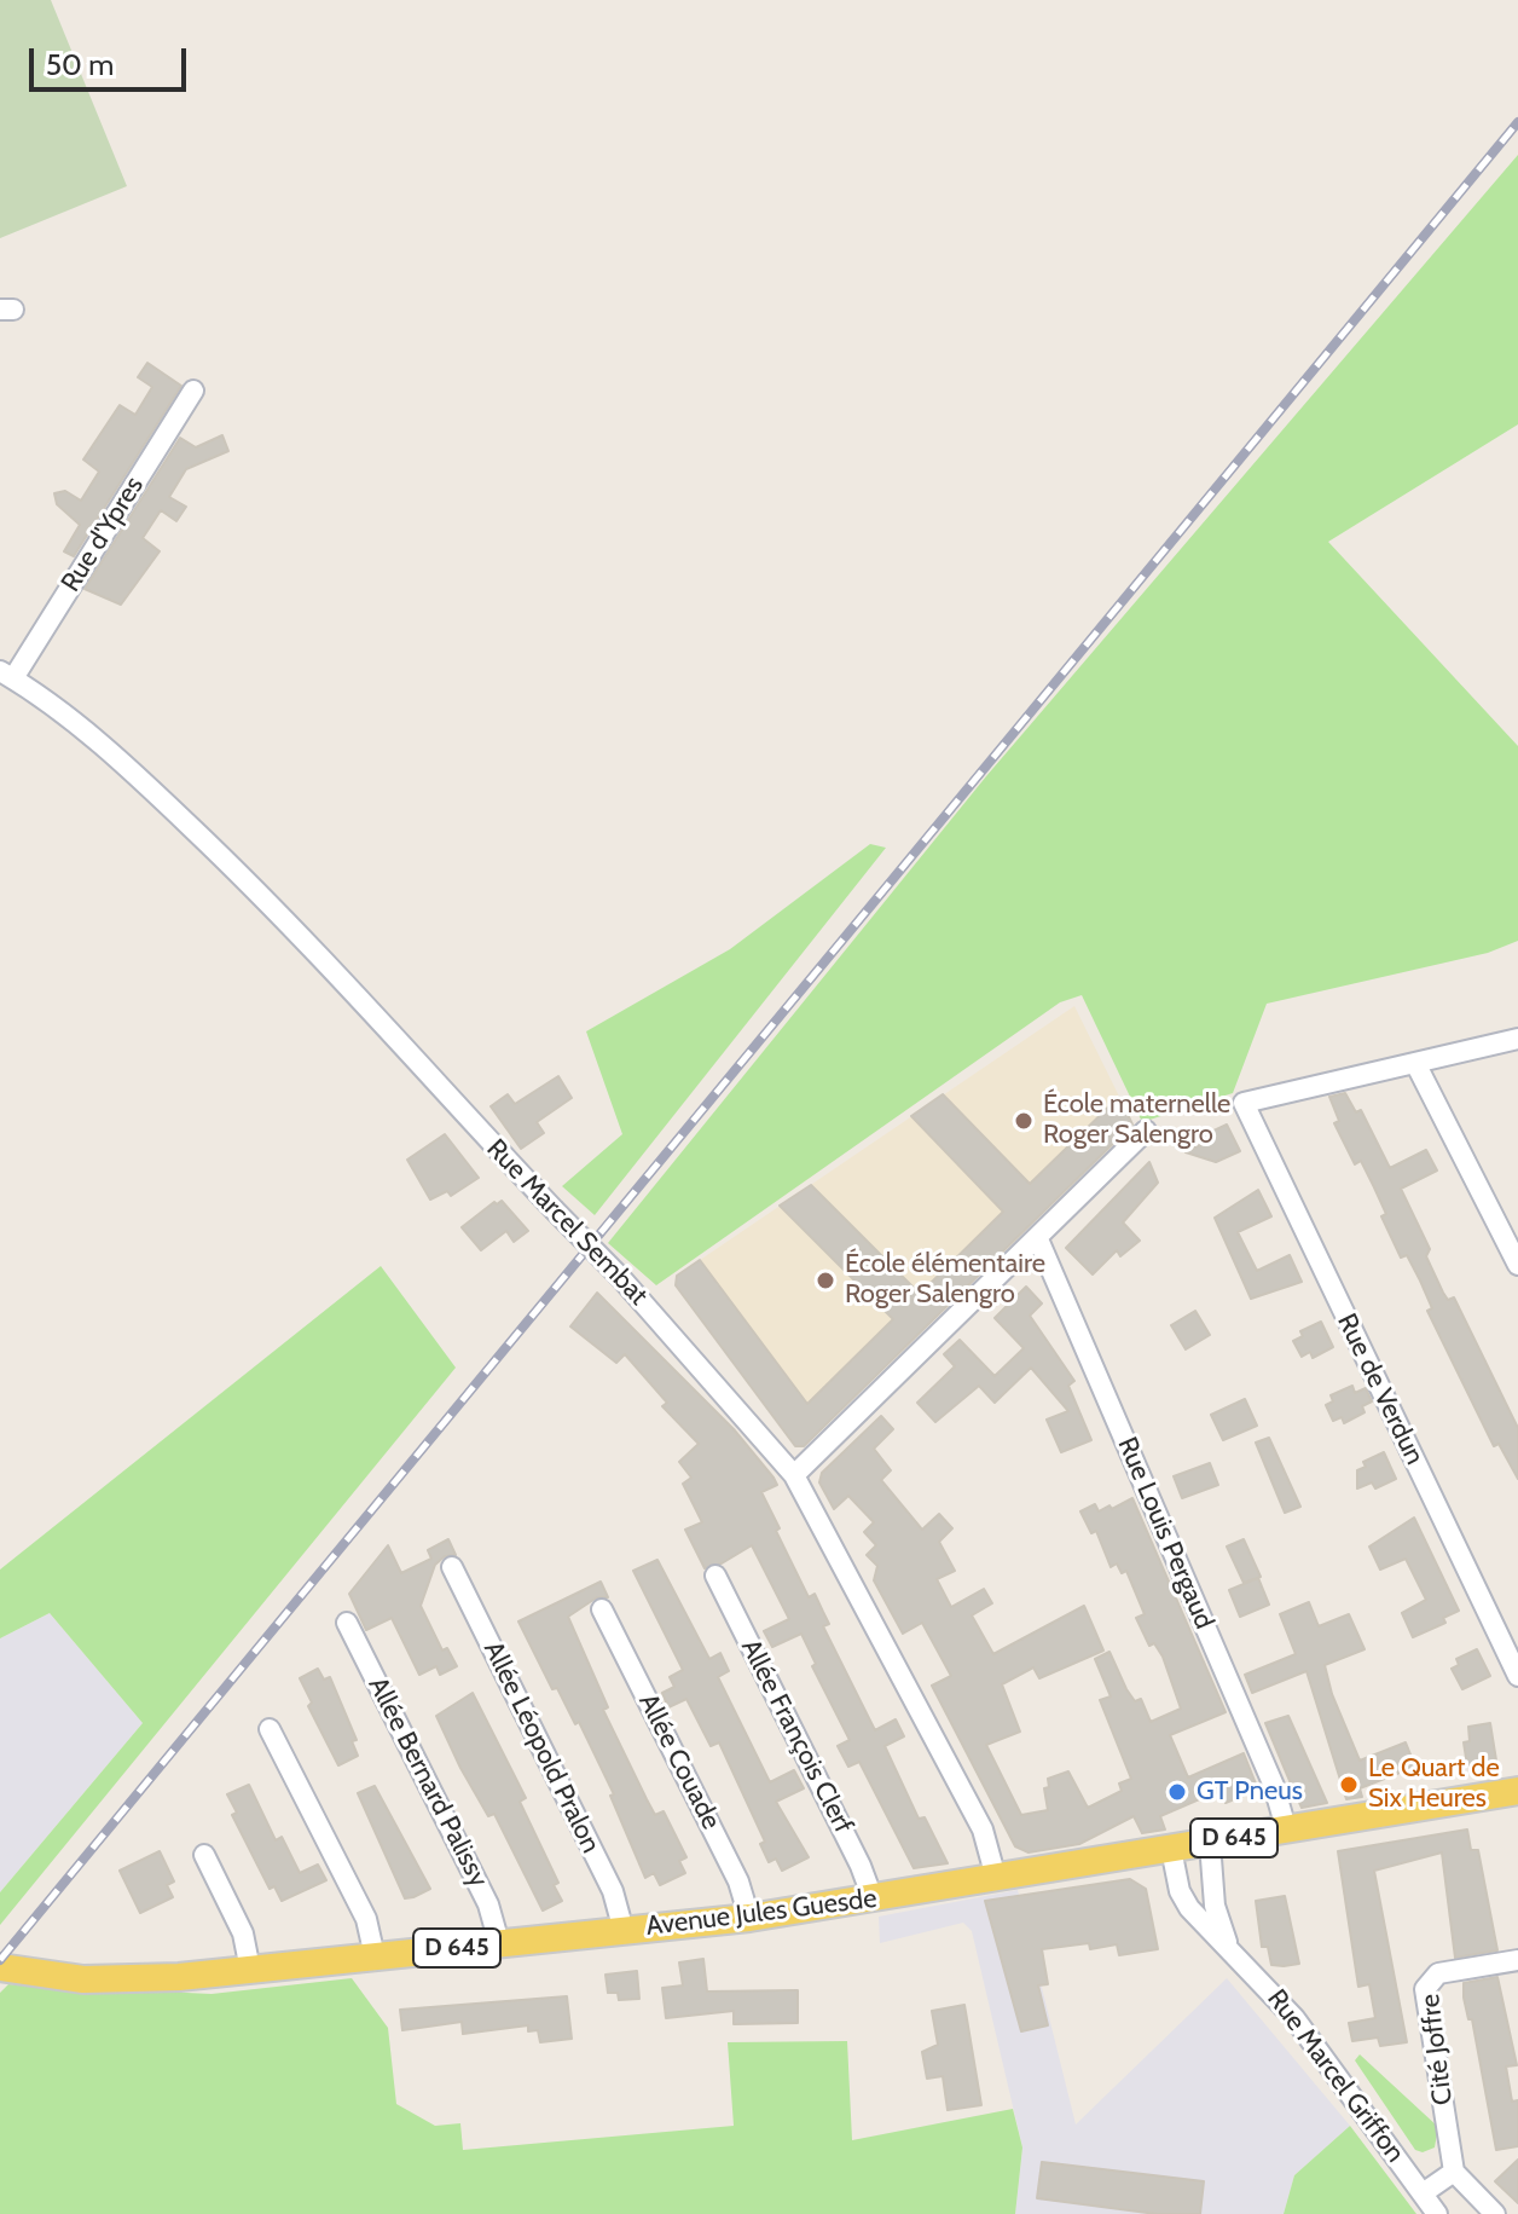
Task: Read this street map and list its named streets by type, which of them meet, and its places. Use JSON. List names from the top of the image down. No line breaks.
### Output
{"streets":{"main road":["D 645","Avenue Jules Guesde"],"street":["Rue d'Ypres","Rue Marcel Sembat","Rue de Verdun","Rue Louis Pergaud","Allée François Clerf","Allée Léopold Pralon","Allée Couade","Allée Bernard Palissy","Cité Joffre","Rue Marcel Griffon"]},"crossings":[["Rue d'Ypres","Rue Marcel Sembat"],["Rue Marcel Sembat","Avenue Jules Guesde"],["Rue Louis Pergaud","Avenue Jules Guesde"],["Allée François Clerf","Avenue Jules Guesde"],["Allée Léopold Pralon","Avenue Jules Guesde"],["Allée Couade","Avenue Jules Guesde"],["Allée Bernard Palissy","Avenue Jules Guesde"],["Avenue Jules Guesde","Rue Marcel Griffon"]],"places":["École maternelle Roger Salengro","École élémentaire Roger Salengro","Le Quart de Six Heures","GT Pneus"],"scale_bar":"50 m"}
